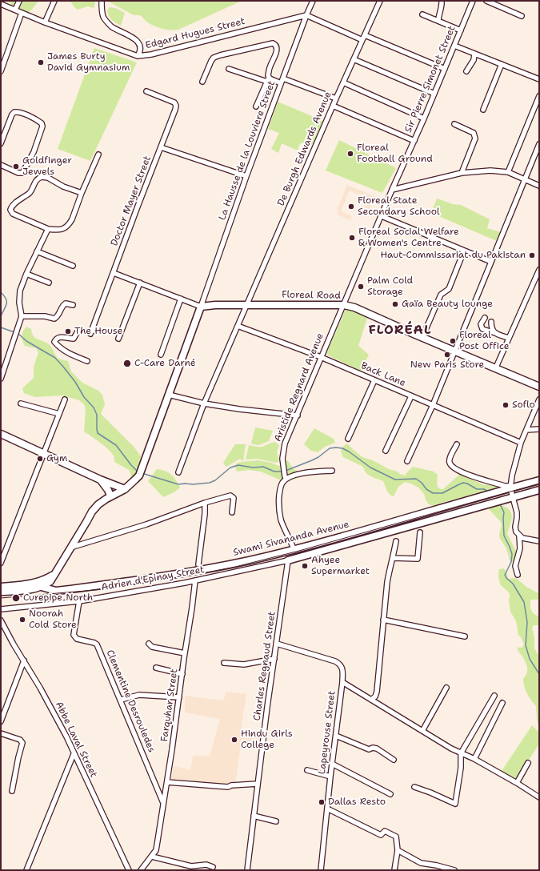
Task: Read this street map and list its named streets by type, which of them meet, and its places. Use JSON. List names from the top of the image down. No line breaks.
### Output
{"streets":{"street":["Edgard Hugues Street","Sir Pierre Simonet Street","De Burgh Edwards Avenue","La Hausse de la Louviere Street","Doctor Mayer Street","Floreal Road","Back Lane","Aristide Regnard Avenue","Swami Sivananda Avenue","Adrien d'Epinay Street","Charles Regnaud Street","Clementine Desrouledes","Farquhar Street","Lapeyrouse Street","Abbe Laval Street"]},"crossings":[["Edgard Hugues Street","La Hausse de la Louviere Street"],["Sir Pierre Simonet Street","Floreal Road"],["Sir Pierre Simonet Street","Aristide Regnard Avenue"],["De Burgh Edwards Avenue","Floreal Road"],["De Burgh Edwards Avenue","Back Lane"],["La Hausse de la Louviere Street","Floreal Road"],["Floreal Road","Aristide Regnard Avenue"],["Back Lane","Aristide Regnard Avenue"],["Adrien d'Epinay Street","Charles Regnaud Street"],["Adrien d'Epinay Street","Clementine Desrouledes"],["Adrien d'Epinay Street","Farquhar Street"],["Charles Regnaud Street","Lapeyrouse Street"],["Clementine Desrouledes","Farquhar Street"]],"districts":["FLORÉAL"],"places":["James Burty David Gymnasium","Floreal Football Ground","Goldfinger Jewels","Floreal State Secondary School","Floreal Social Welfare & Women's Centre","Haut-Commissariat du Pakistan","Palm Cold Storage","Gaïa Beauty lounge","The House","Floreal Post Office","New Paris Store","C-Care Darné","Soflo","Gym","Ahyee Supermarket","Curepipe North","Noorah Cold Store","Hindu Girls College","Dallas Resto"]}
